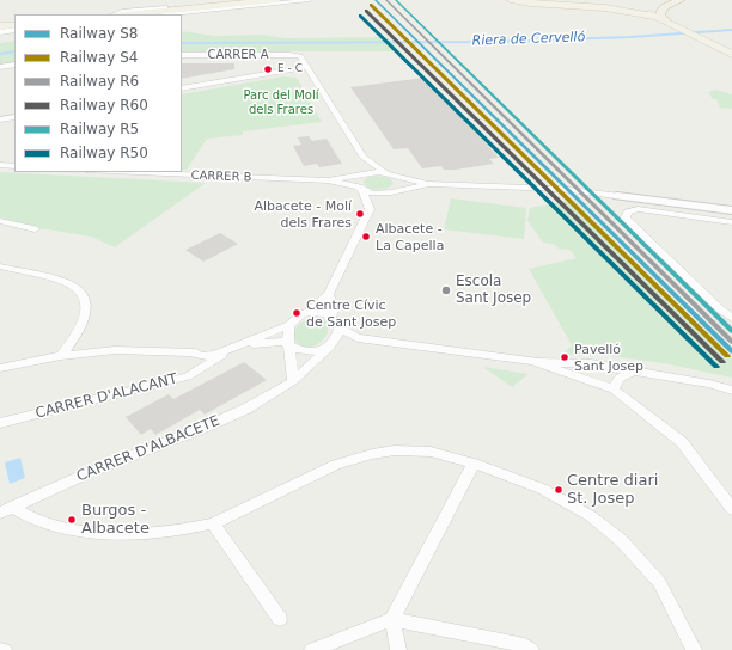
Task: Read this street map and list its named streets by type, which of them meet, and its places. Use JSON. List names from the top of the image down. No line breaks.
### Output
{"streets":{"street":["CARRER A","CARRER B","CARRER D'ALACANT","CARRER D'ALBACETE"]},"water":["Riera de Cervelló"],"parks":["Parc del Molí dels Frares"],"places":["E - C","Albacete - Molí dels Frares","Albacete - La Capella","Escola Sant Josep","Centre Cívic de Sant Josep","Pavelló Sant Josep","Centre diari St. Josep","Burgos - Albacete"],"lines":["rail line S8","rail line R6","rail line R5","rail line S4","rail line R60","rail line R50"],"legend":["Railway S8","Railway S4","Railway R6","Railway R60","Railway R5","Railway R50"]}
